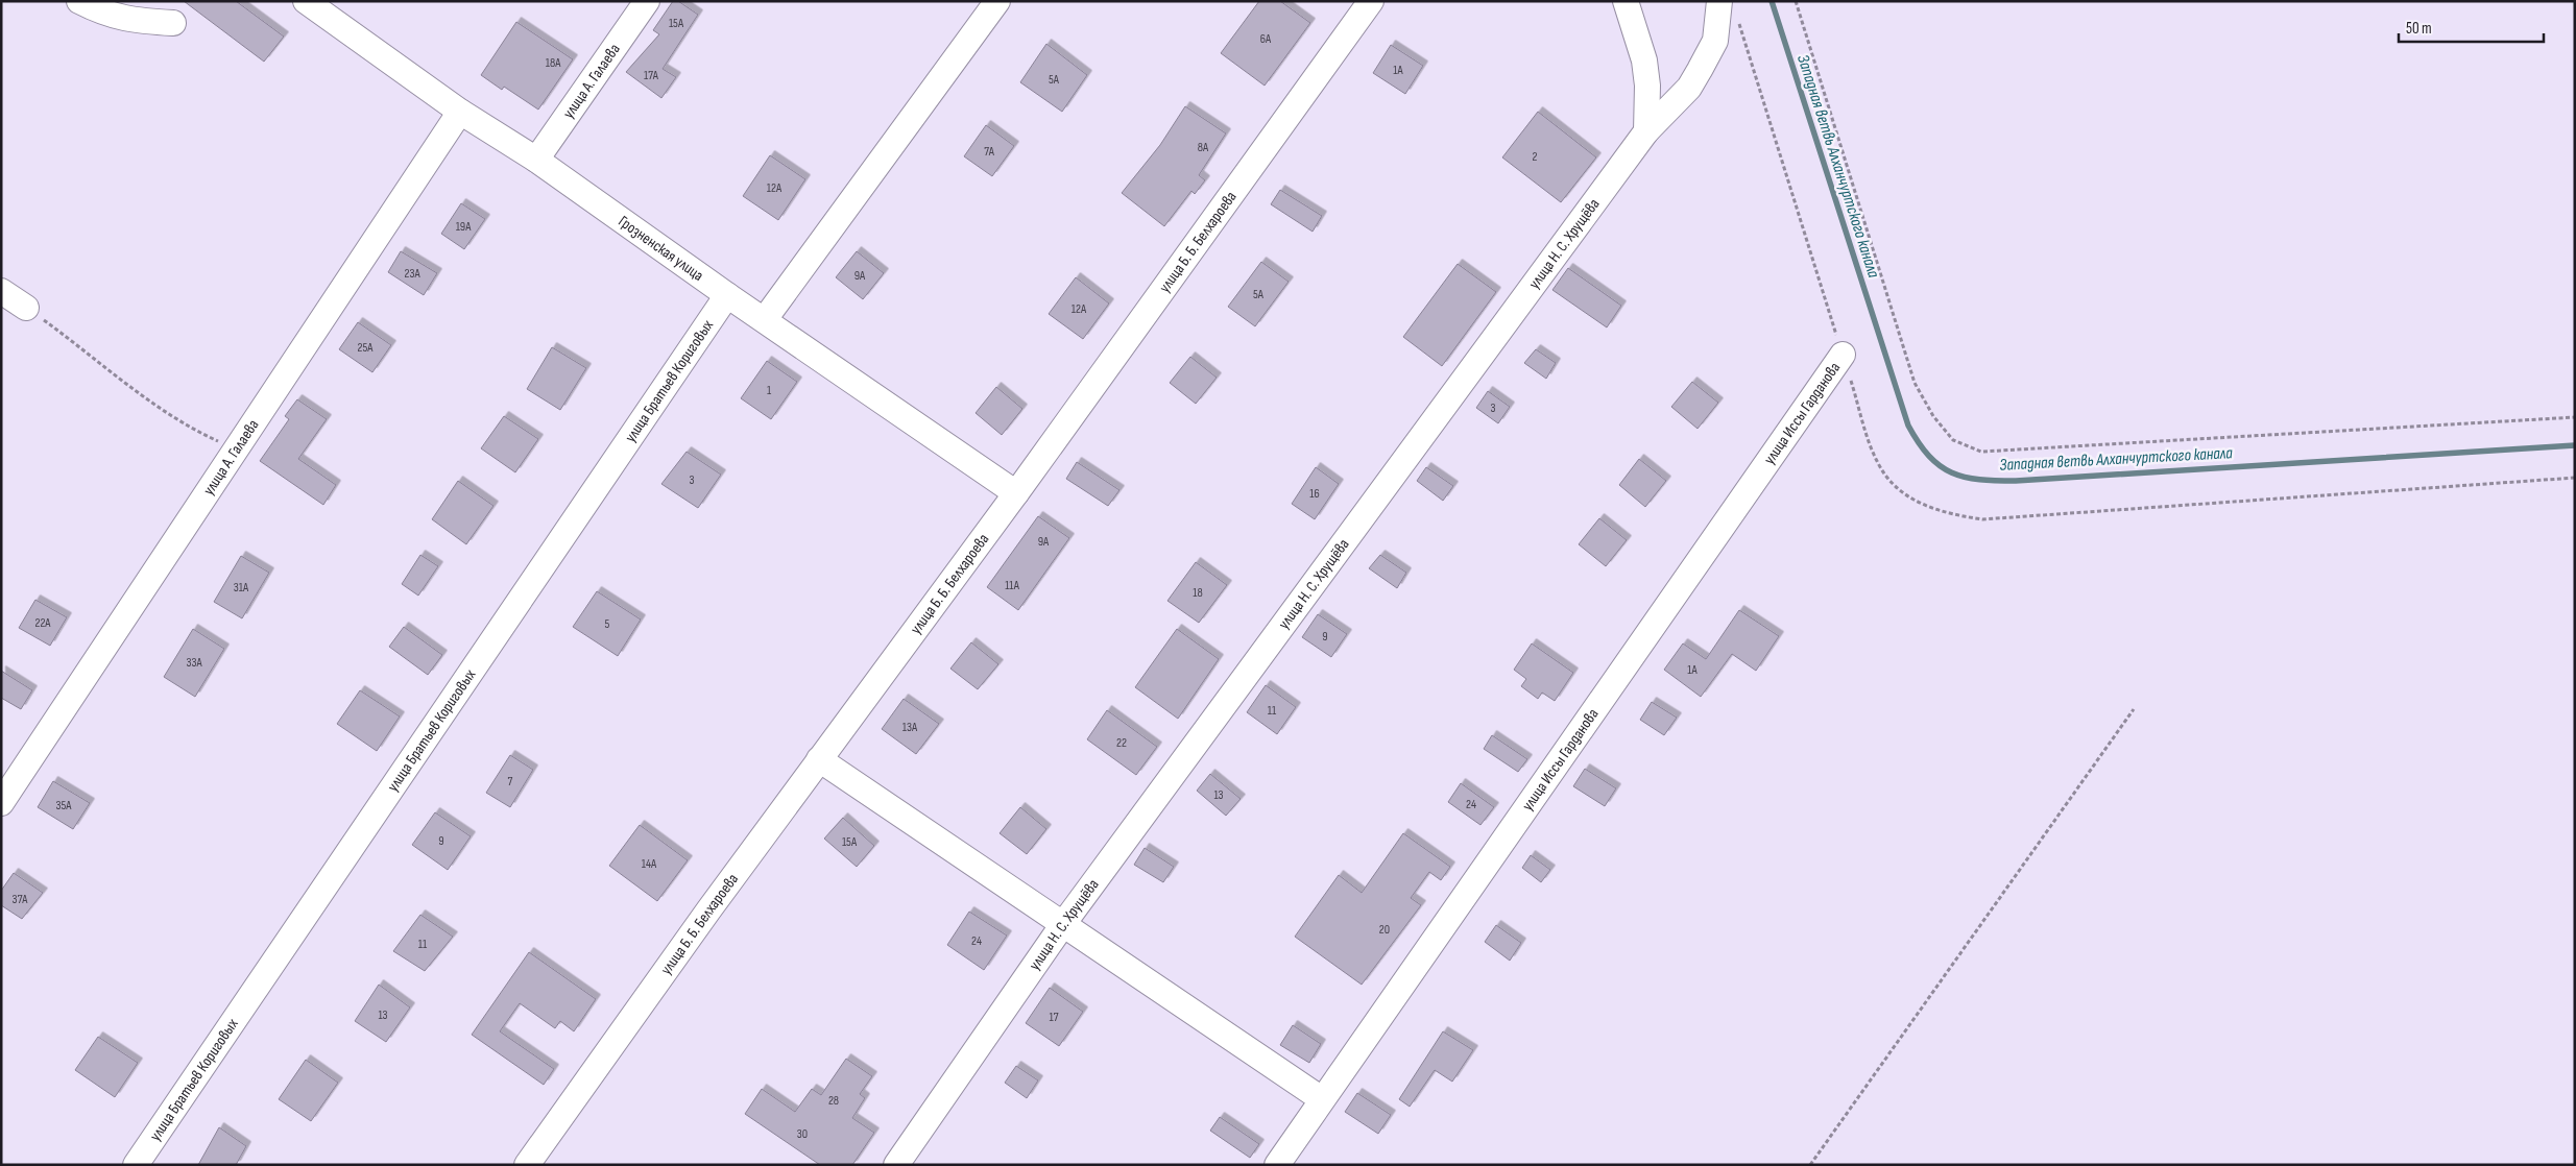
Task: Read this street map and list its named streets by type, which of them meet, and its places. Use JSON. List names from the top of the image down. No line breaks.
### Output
{"streets":{"street":["улица А. Галаева","улица Б. Б. Белхароева","улица Н. С. Хрущёва","Грозненская улица","улица Братьев Кориговых","улица Иссы Гарданова"]},"crossings":[["улица А. Галаева","Грозненская улица"],["улица Б. Б. Белхароева","Грозненская улица"],["Грозненская улица","улица Братьев Кориговых"]],"water":["Западная ветвь Алханчуртского канала"],"house_numbers":["15А","6А","18А","1А","17А","5А","8А","7А","2","12А","19А","23А","9А","5А","12А","25А","1","3","3","16","9А","11А","31А","18","22А","5","9","33А","1А","11","13А","22","7","13","24","35А","9","15А","14А","37А","20","24","11","13","17","28","30"],"scale_bar":"50 m"}
